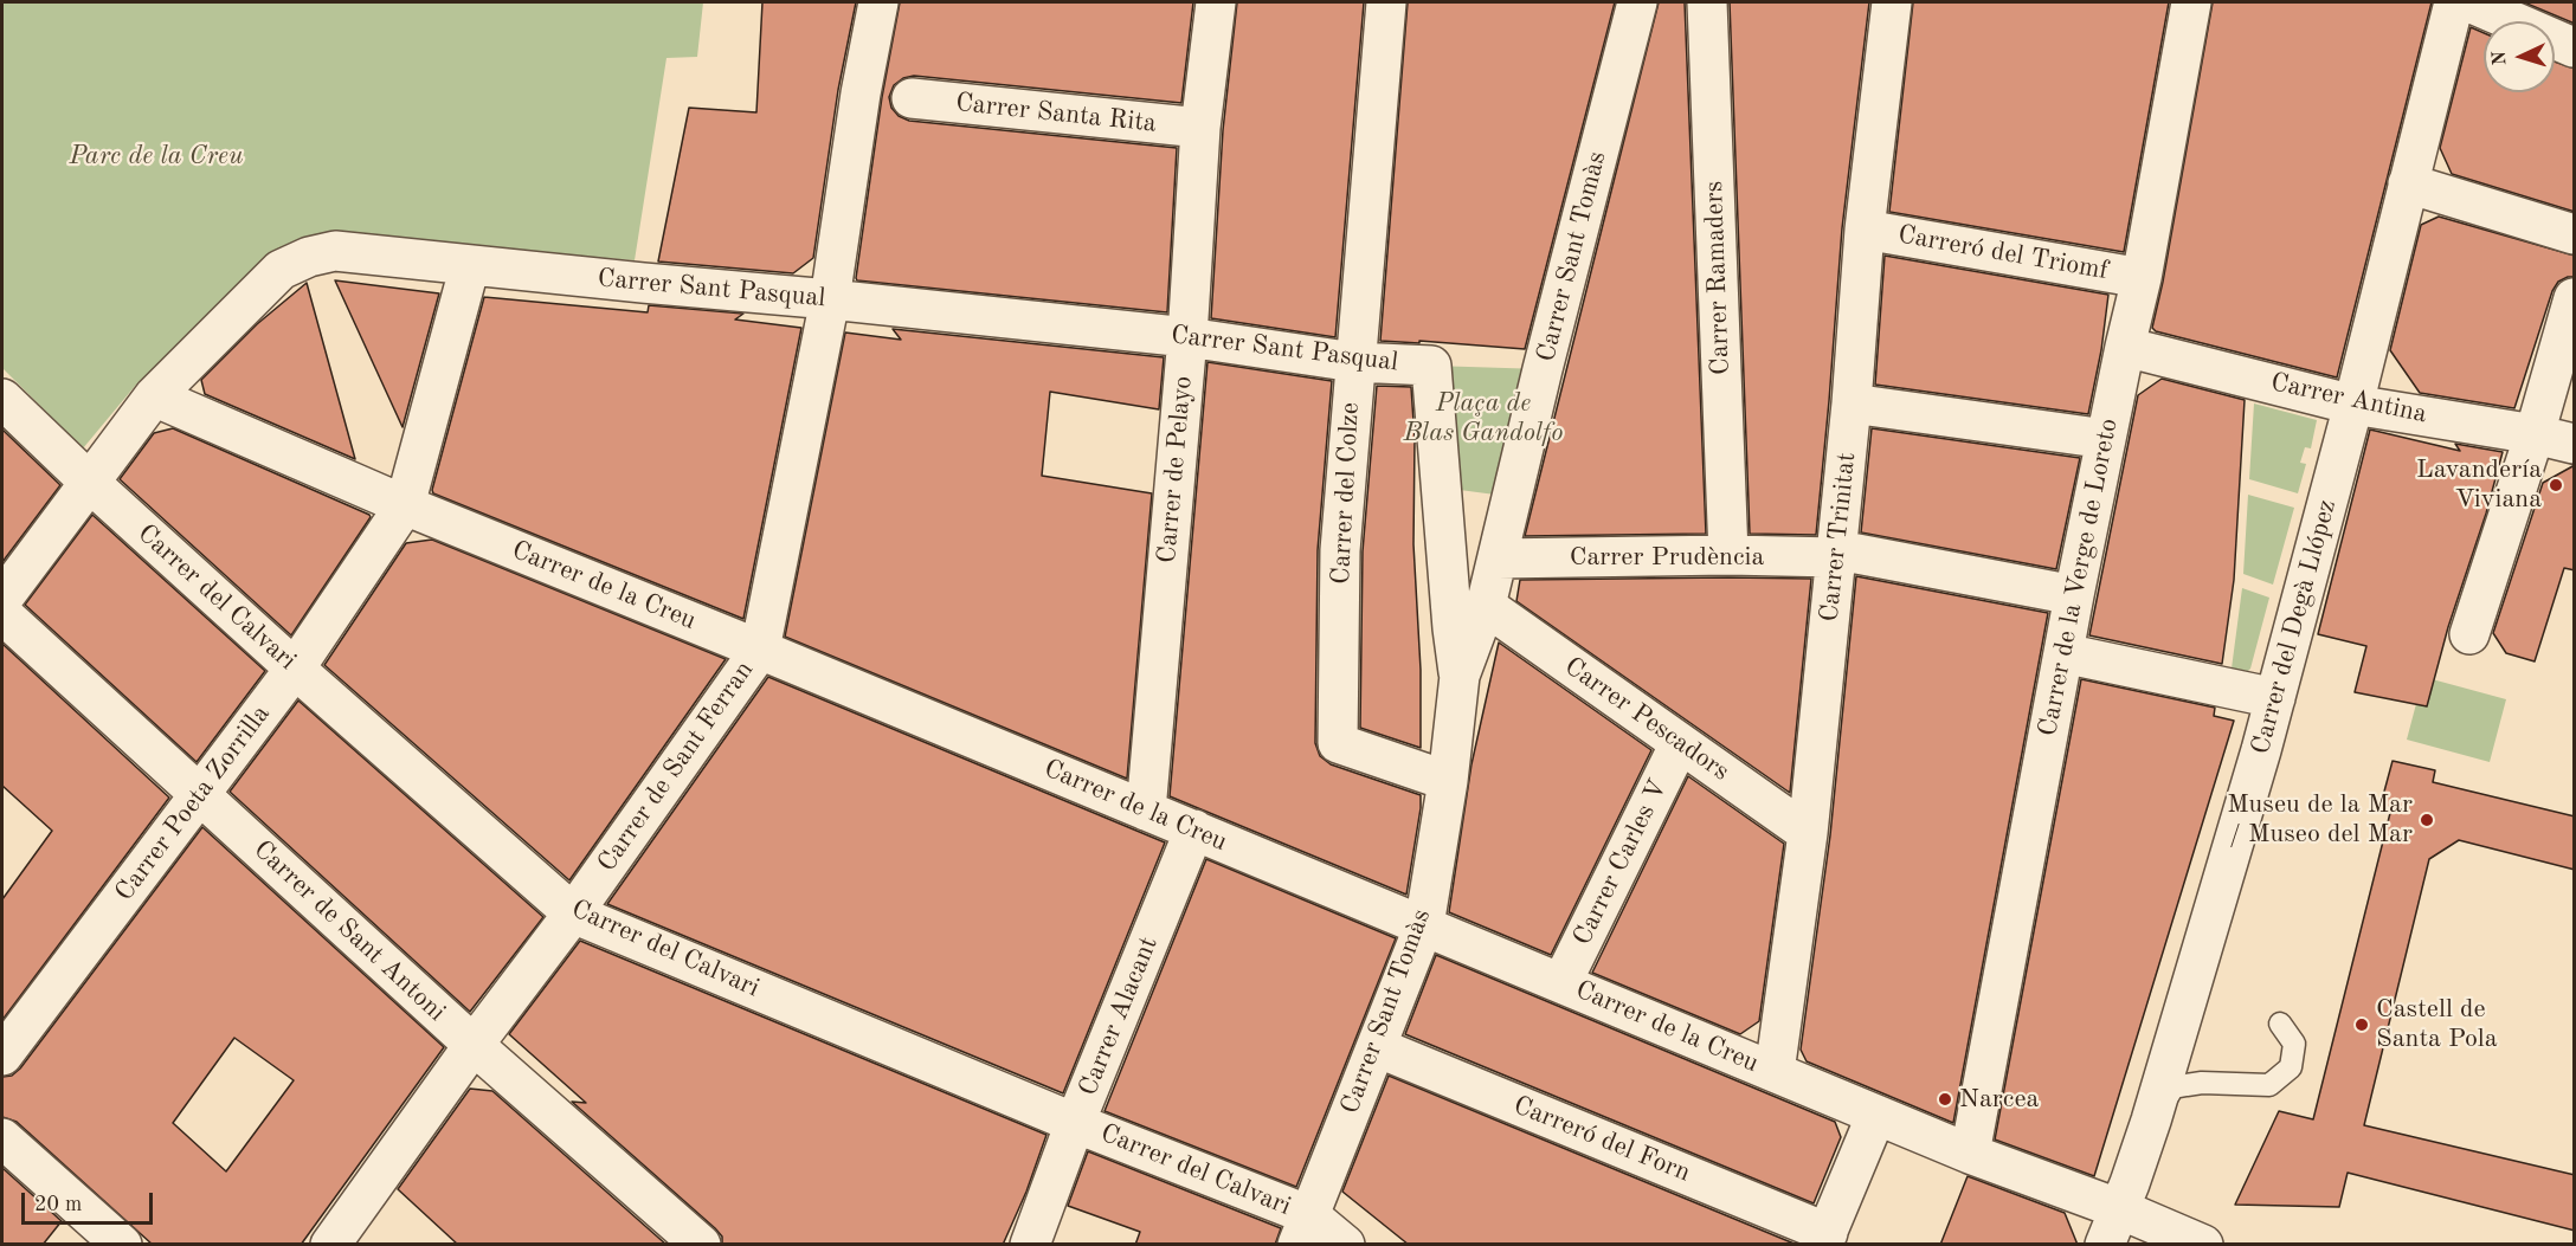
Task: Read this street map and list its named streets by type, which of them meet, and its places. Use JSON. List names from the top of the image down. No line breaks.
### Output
{"streets":{"street":["Carrer Santa Rita","Carreró del Triomf","Carrer Sant Tomàs","Carrer Ramaders","Carrer Sant Pasqual","Carrer Antina","Carrer de Pelayo","Carrer del Colze","Carrer Trinitat","Carrer Prudència","Carrer de la Verge de Loreto","Carrer de la Creu","Carrer del Calvari","Carrer del Degà Llópez","Carrer Pescadors","Carrer de Sant Ferran","Carrer Poeta Zorrilla","Carrer Carles V","Carrer de Sant Antoni","Carrer Alacant","Carreró del Forn"]},"crossings":[["Carrer Santa Rita","Carrer de Pelayo"],["Carreró del Triomf","Carrer Trinitat"],["Carreró del Triomf","Carrer de la Verge de Loreto"],["Carrer Sant Tomàs","Carrer Sant Pasqual"],["Carrer Sant Tomàs","Carrer del Colze"],["Carrer Sant Tomàs","Carrer Prudència"],["Carrer Sant Tomàs","Carrer de la Creu"],["Carrer Sant Tomàs","Carrer del Calvari"],["Carrer Sant Tomàs","Carrer Pescadors"],["Carrer Sant Tomàs","Carreró del Forn"],["Carrer Ramaders","Carrer Prudència"],["Carrer Sant Pasqual","Carrer de Pelayo"],["Carrer Sant Pasqual","Carrer del Colze"],["Carrer Sant Pasqual","Carrer de la Creu"],["Carrer Sant Pasqual","Carrer del Calvari"],["Carrer Sant Pasqual","Carrer de Sant Ferran"],["Carrer Sant Pasqual","Carrer Poeta Zorrilla"],["Carrer Antina","Carrer de la Verge de Loreto"],["Carrer Antina","Carrer del Degà Llópez"],["Carrer de Pelayo","Carrer de la Creu"],["Carrer Trinitat","Carrer Prudència"],["Carrer Trinitat","Carrer de la Creu"],["Carrer Trinitat","Carrer Pescadors"],["Carrer Prudència","Carrer de la Verge de Loreto"],["Carrer de la Verge de Loreto","Carrer de la Creu"],["Carrer de la Creu","Carrer del Degà Llópez"],["Carrer de la Creu","Carrer de Sant Ferran"],["Carrer de la Creu","Carrer Poeta Zorrilla"],["Carrer de la Creu","Carrer Carles V"],["Carrer de la Creu","Carrer Alacant"],["Carrer del Calvari","Carrer de Sant Ferran"],["Carrer del Calvari","Carrer Poeta Zorrilla"],["Carrer del Calvari","Carrer Alacant"],["Carrer Pescadors","Carrer Carles V"],["Carrer de Sant Ferran","Carrer de Sant Antoni"],["Carrer Poeta Zorrilla","Carrer de Sant Antoni"]],"parks":["Parc de la Creu","Plaça de Blas Gandolfo"],"places":["Lavandería Viviana","Museu de la Mar / Museo del Mar","Castell de Santa Pola","Narcea"],"scale_bar":"20 m","north":"left"}
